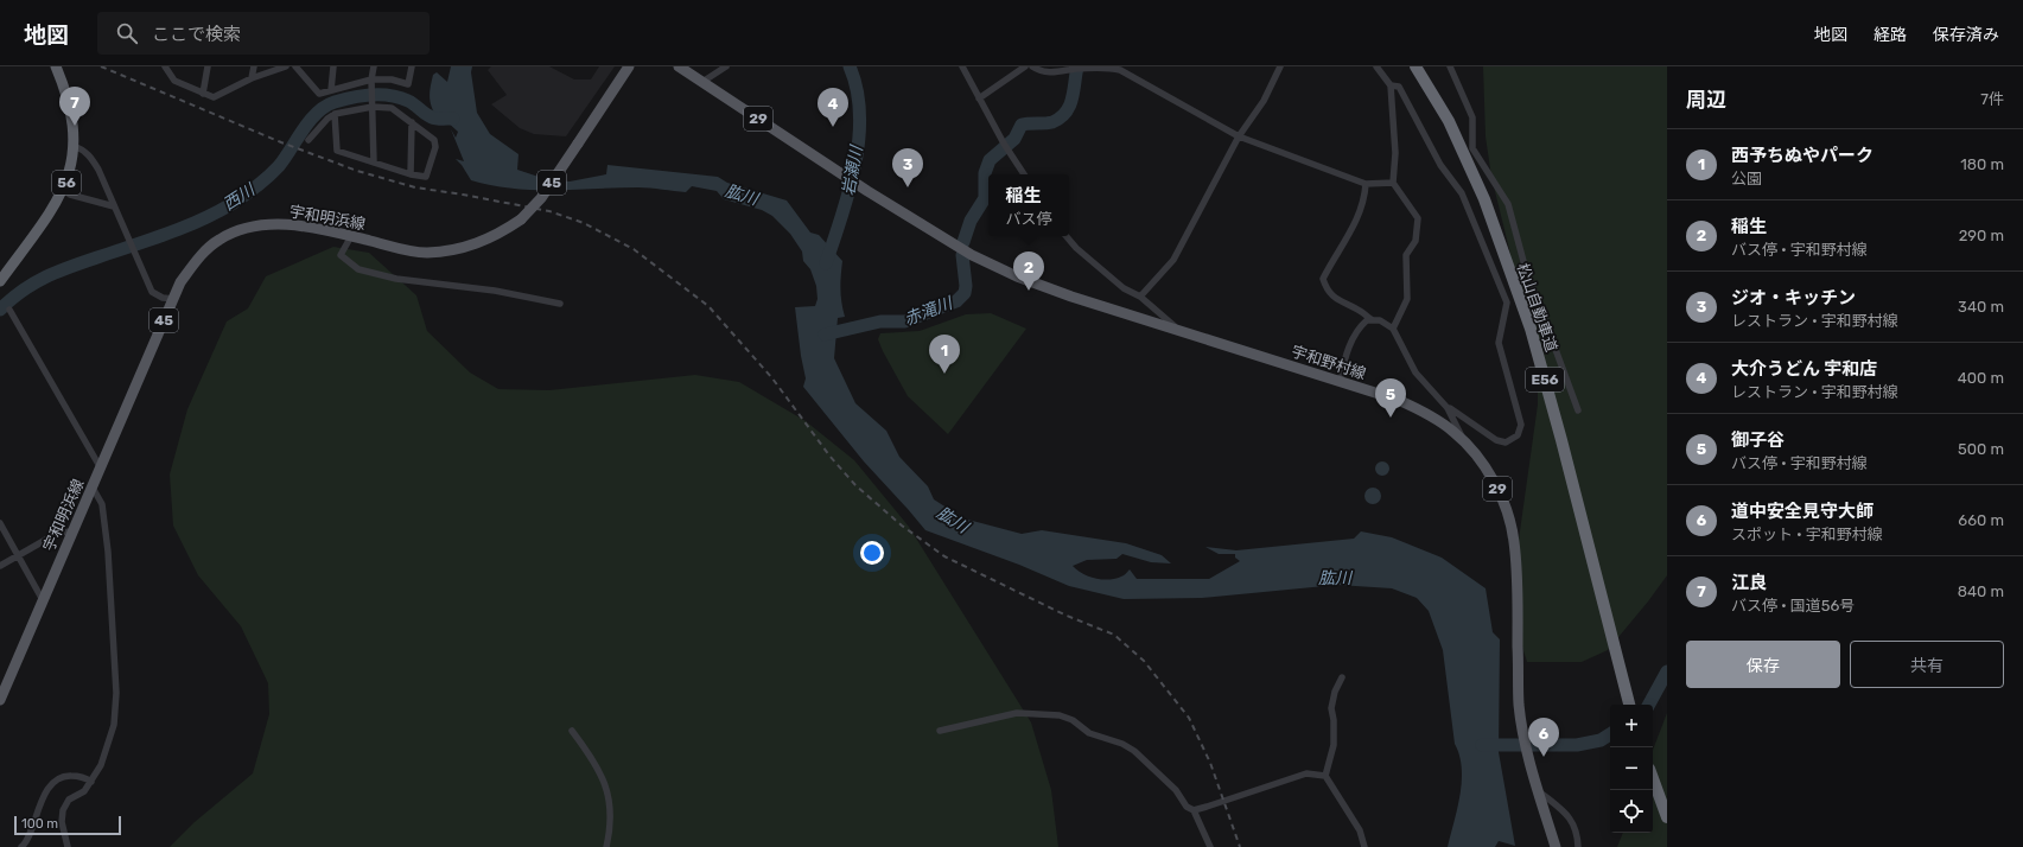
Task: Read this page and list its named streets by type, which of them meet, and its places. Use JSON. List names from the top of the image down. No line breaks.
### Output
{"streets":{"highway":["56","松山自動車道","E56"],"main road":["29","45","宇和明浜線","宇和野村線"]},"crossings":[["29","宇和野村線"]],"water":["岩瀬川","肱川","西川","赤滝川"],"scale_bar":"100 m","page":{"header":"地図","search":"ここで検索","nav":["地図","経路","保存済み"],"heading":["周辺","7件"],"pins":["7","4","3","2","1","5","6"],"list":[{"mark":"1","name":"西予ちぬやパーク","note":"公園","value":"180 m"},{"mark":"2","name":"稲生","note":"バス停 · 宇和野村線","value":"290 m"},{"mark":"3","name":"ジオ・キッチン","note":"レストラン · 宇和野村線","value":"340 m"},{"mark":"4","name":"大介うどん 宇和店","note":"レストラン · 宇和野村線","value":"400 m"},{"mark":"5","name":"御子谷","note":"バス停 · 宇和野村線","value":"500 m"},{"mark":"6","name":"道中安全見守大師","note":"スポット · 宇和野村線","value":"660 m"},{"mark":"7","name":"江良","note":"バス停 · 国道56号","value":"840 m"}],"popup":["稲生","バス停"],"buttons":["保存","共有"],"map_buttons":["+","−"],"scale":"100 m"}}
